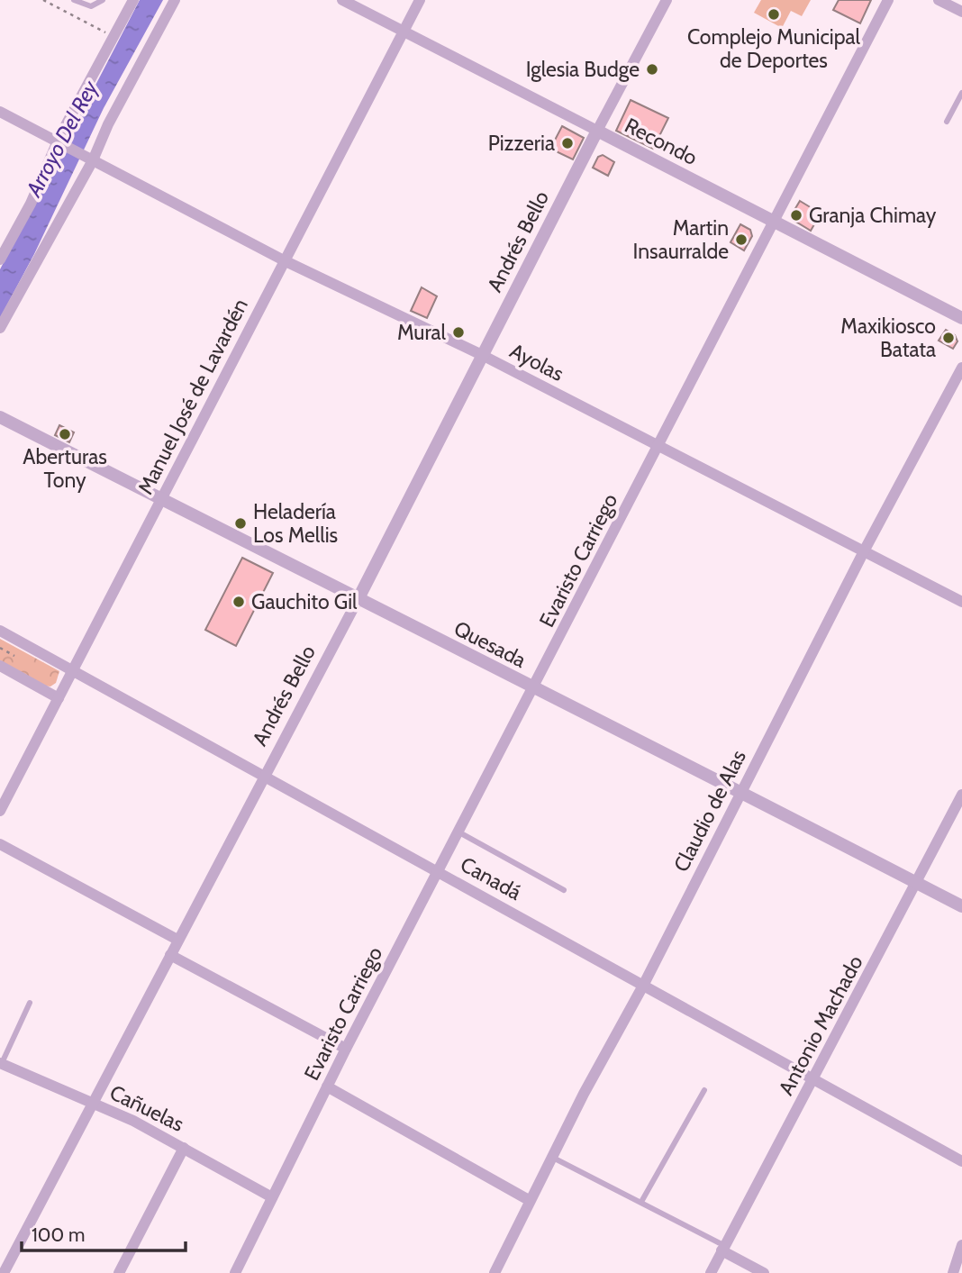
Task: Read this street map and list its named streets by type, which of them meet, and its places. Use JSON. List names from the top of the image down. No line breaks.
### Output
{"streets":{"street":["Recondo","Andrés Bello","Ayolas","Manuel José de Lavardén","Evaristo Carriego","Quesada","Claudio de Alas","Canadá","Antonio Machado","Cañuelas"]},"crossings":[["Recondo","Andrés Bello"],["Recondo","Manuel José de Lavardén"],["Recondo","Evaristo Carriego"],["Andrés Bello","Ayolas"],["Andrés Bello","Quesada"],["Andrés Bello","Canadá"],["Andrés Bello","Cañuelas"],["Ayolas","Manuel José de Lavardén"],["Ayolas","Evaristo Carriego"],["Ayolas","Claudio de Alas"],["Manuel José de Lavardén","Quesada"],["Manuel José de Lavardén","Canadá"],["Evaristo Carriego","Quesada"],["Evaristo Carriego","Canadá"],["Evaristo Carriego","Cañuelas"],["Quesada","Claudio de Alas"],["Quesada","Antonio Machado"],["Claudio de Alas","Canadá"],["Canadá","Antonio Machado"]],"water":["Arroyo Del Rey"],"places":["Complejo Municipal de Deportes","Iglesia Budge","Pizzeria","Granja Chimay","Martin Insaurralde","Mural","Maxikiosco Batata","Aberturas Tony","Heladería Los Mellis","Gauchito Gil"],"scale_bar":"100 m"}
